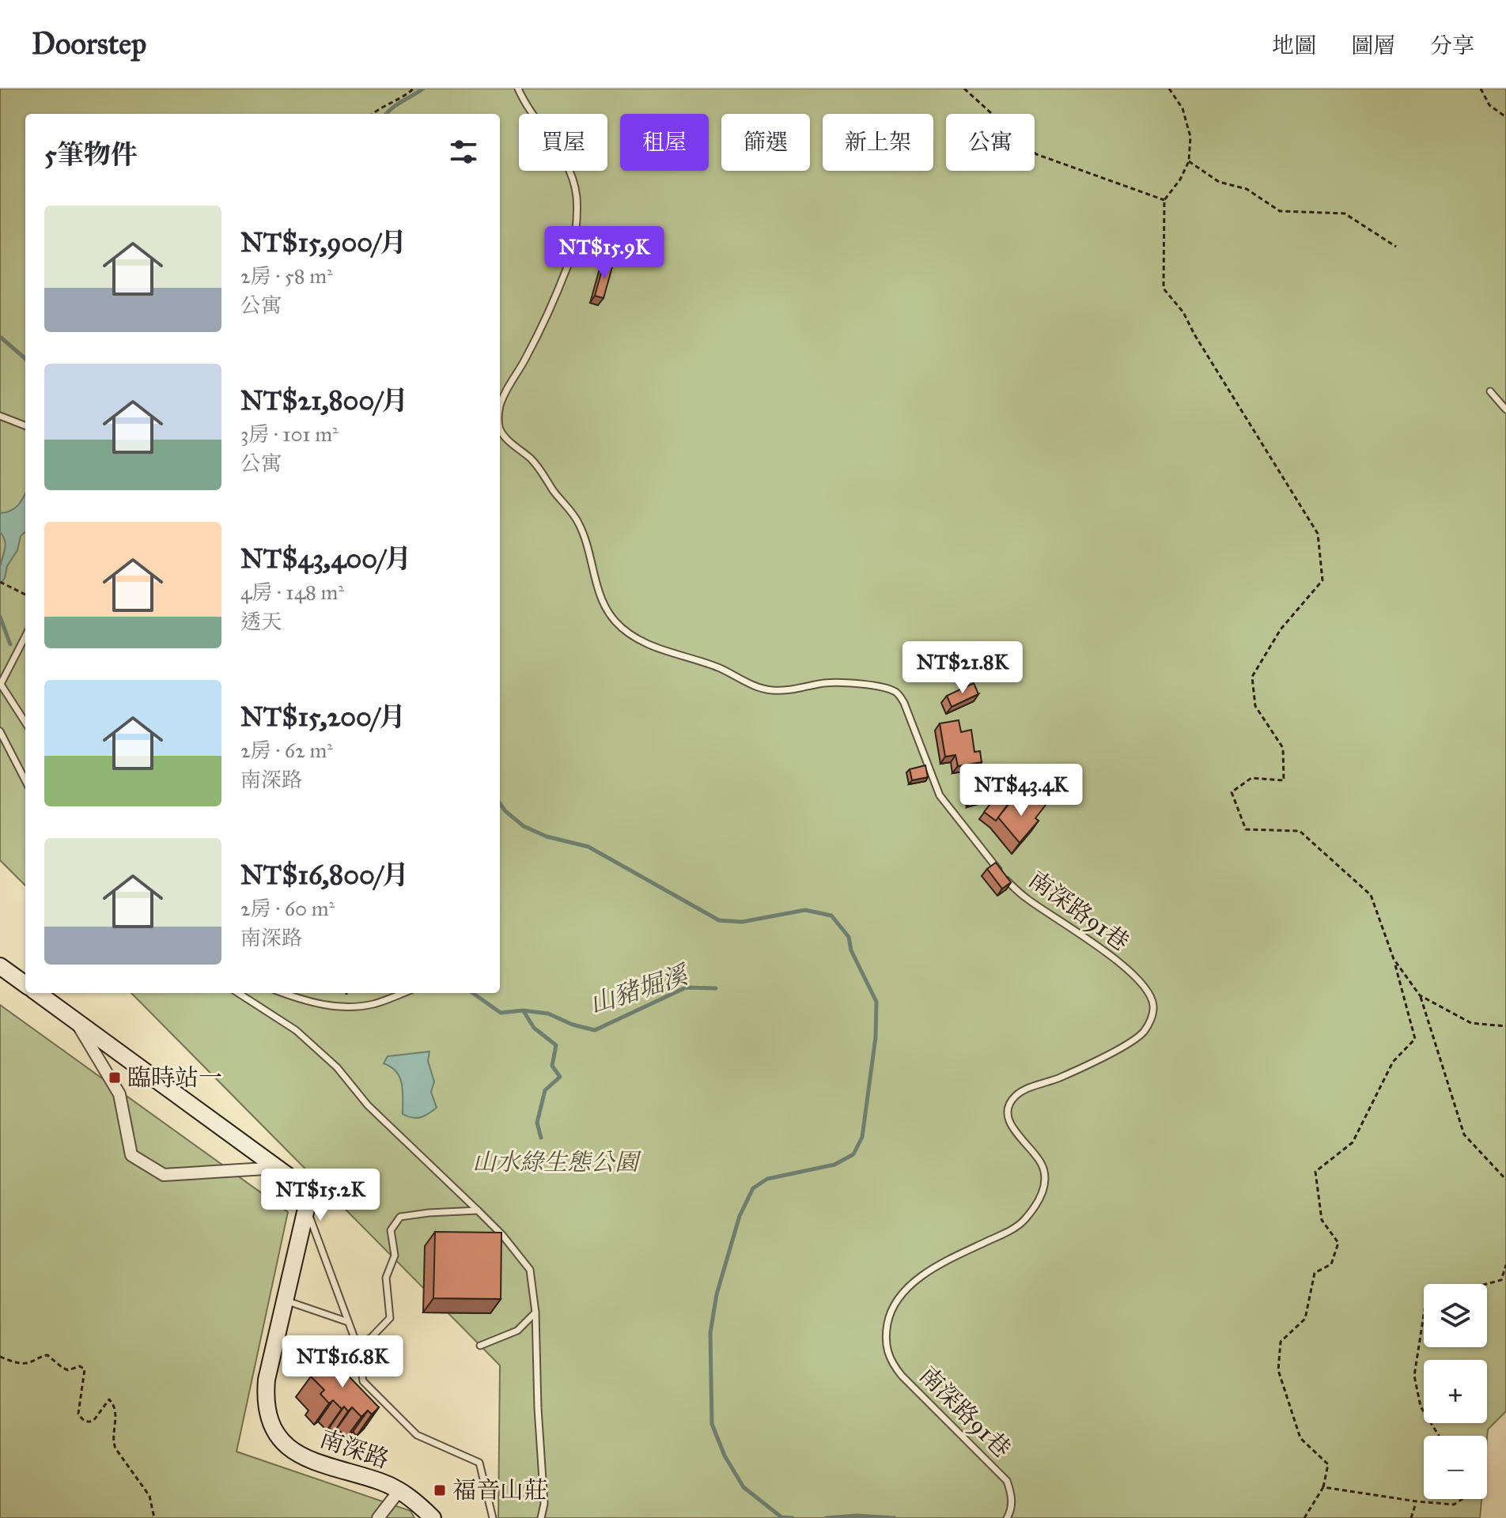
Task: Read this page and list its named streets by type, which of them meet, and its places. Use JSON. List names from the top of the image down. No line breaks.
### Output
{"streets":{"main road":["南深路"],"lane":["南深路91巷"]},"water":["山豬堀溪"],"parks":["山水綠生態公園"],"places":{"transit":["臨時站一","福音山莊"]},"page":{"header":"Doorstep","nav":["地圖","圖層","分享"],"chip":["買屋","租屋","篩選","新上架","公寓"],"heading":"5筆物件","list":[{"name":"NT$15,900/月","note":"2房 · 58 m² · 公寓"},{"name":"NT$21,800/月","note":"3房 · 101 m² · 公寓"},{"name":"NT$43,400/月","note":"4房 · 148 m² · 透天"},{"name":"NT$15,200/月","note":"2房 · 62 m² · 南深路"},{"name":"NT$16,800/月","note":"2房 · 60 m² · 南深路"}],"price":["NT$15.9K","NT$21.8K","NT$43.4K","NT$15.2K","NT$16.8K"],"map_buttons":["+","−"]}}
